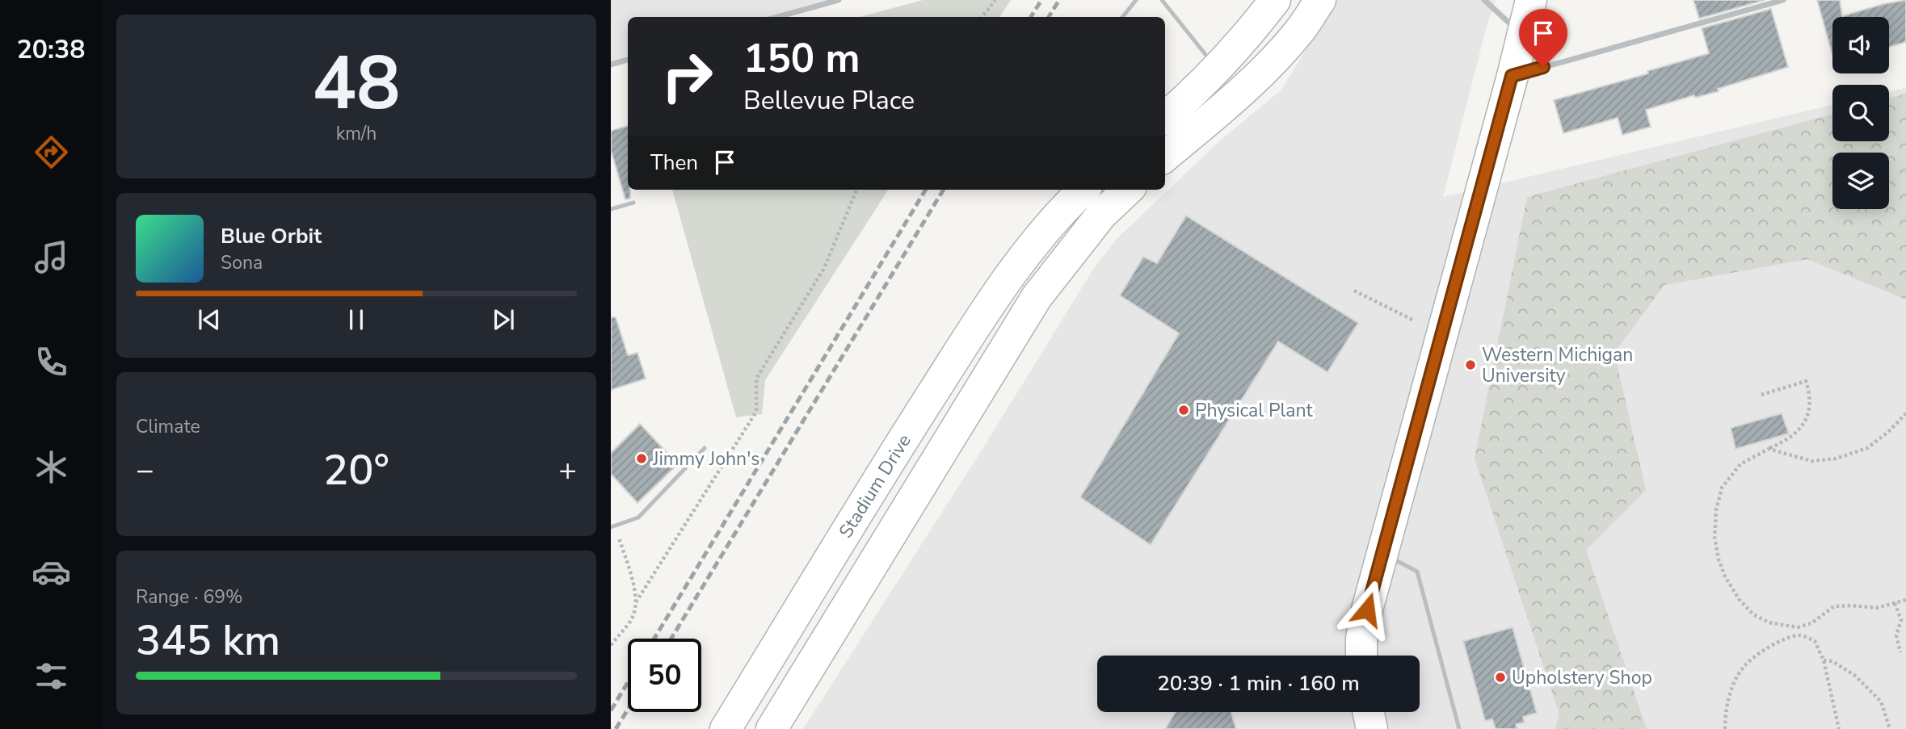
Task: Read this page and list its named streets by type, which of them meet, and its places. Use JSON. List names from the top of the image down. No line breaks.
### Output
{"streets":{"main road":["Stadium Drive"]},"places":["Western Michigan University","Physical Plant","Jimmy John's","Upholstery Shop"],"page":{"tabs":"20:38","tile":[["48","km/h"],"Climate",["Range · 69%","345 km"]],"turn":["150 m","Bellevue Place"],"then":"Then","song":["Blue Orbit","Sona"],"heat":["−","20°","+"],"limit":"50","trip":"20:39 · 1 min · 160 m"}}
